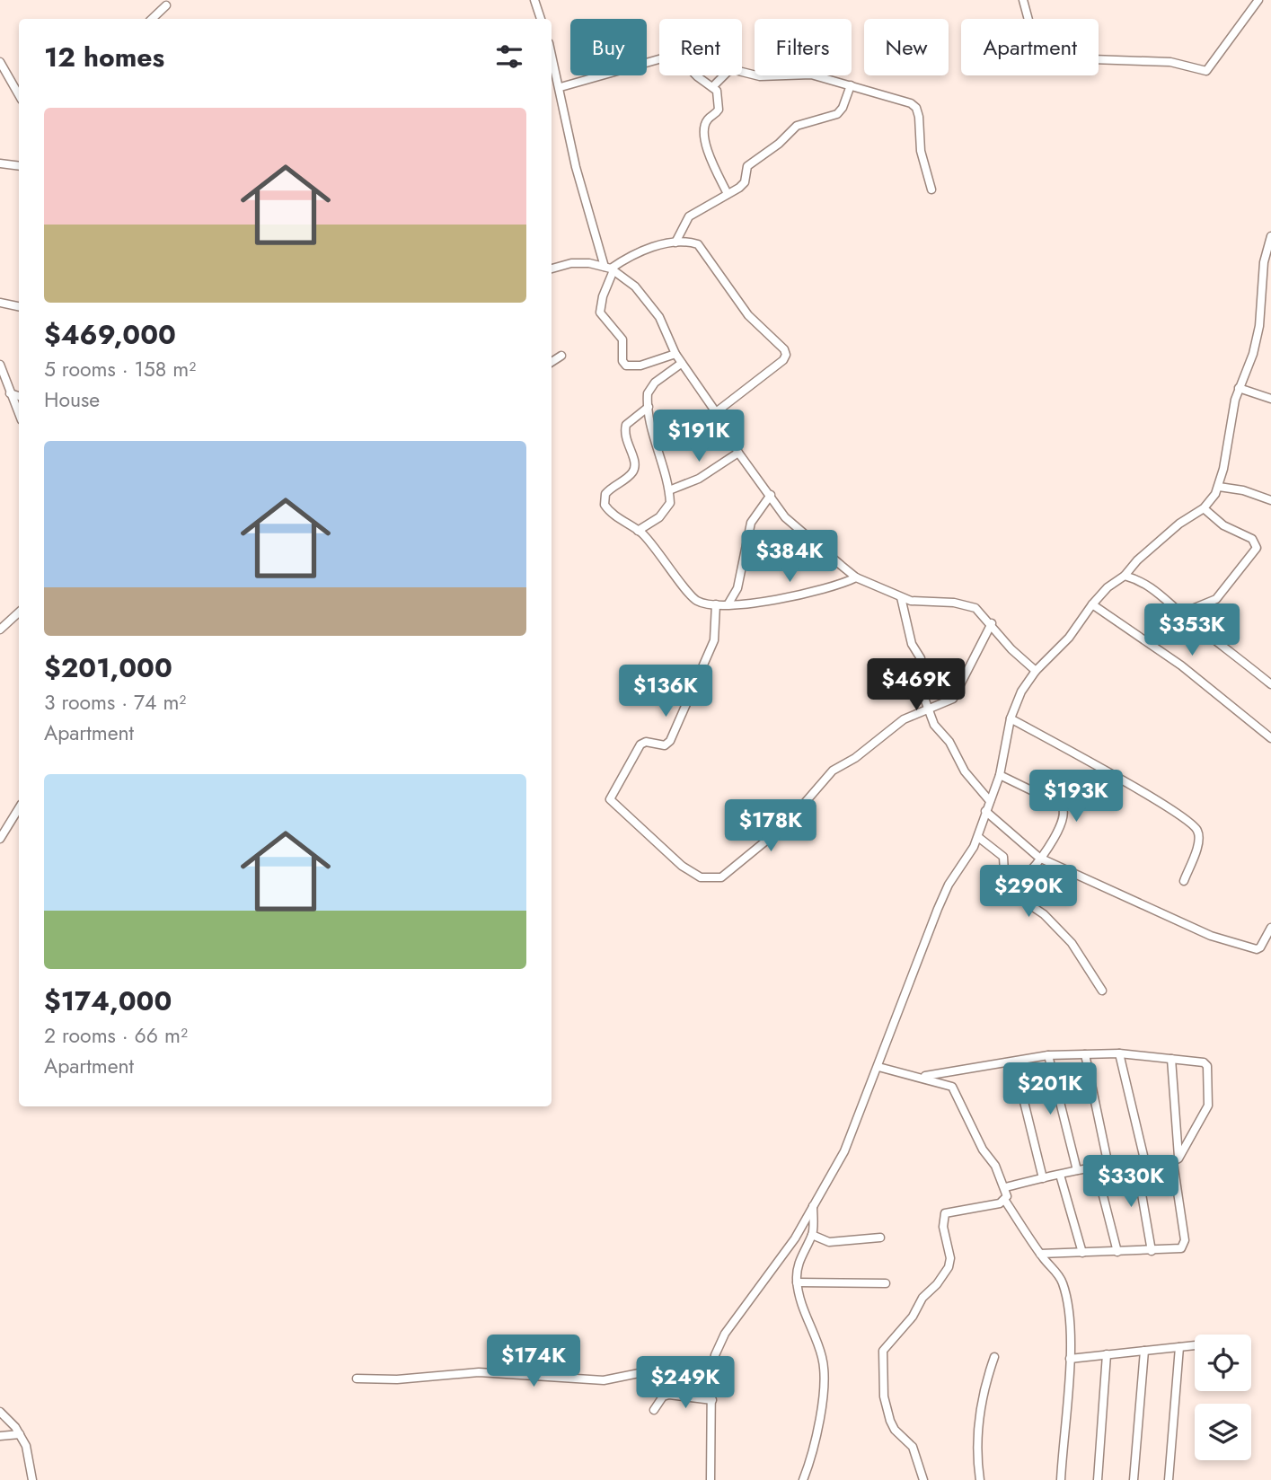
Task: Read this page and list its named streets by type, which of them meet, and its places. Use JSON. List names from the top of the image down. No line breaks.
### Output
{"page":{"chip":["Buy","Rent","Filters","New","Apartment"],"heading":"12 homes","list":[{"name":"$469,000","note":"5 rooms · 158 m² · House"},{"name":"$201,000","note":"3 rooms · 74 m² · Apartment"},{"name":"$174,000","note":"2 rooms · 66 m² · Apartment"}],"price":["$191K","$384K","$353K","$469K","$136K","$193K","$178K","$290K","$201K","$330K","$174K","$249K"]}}
